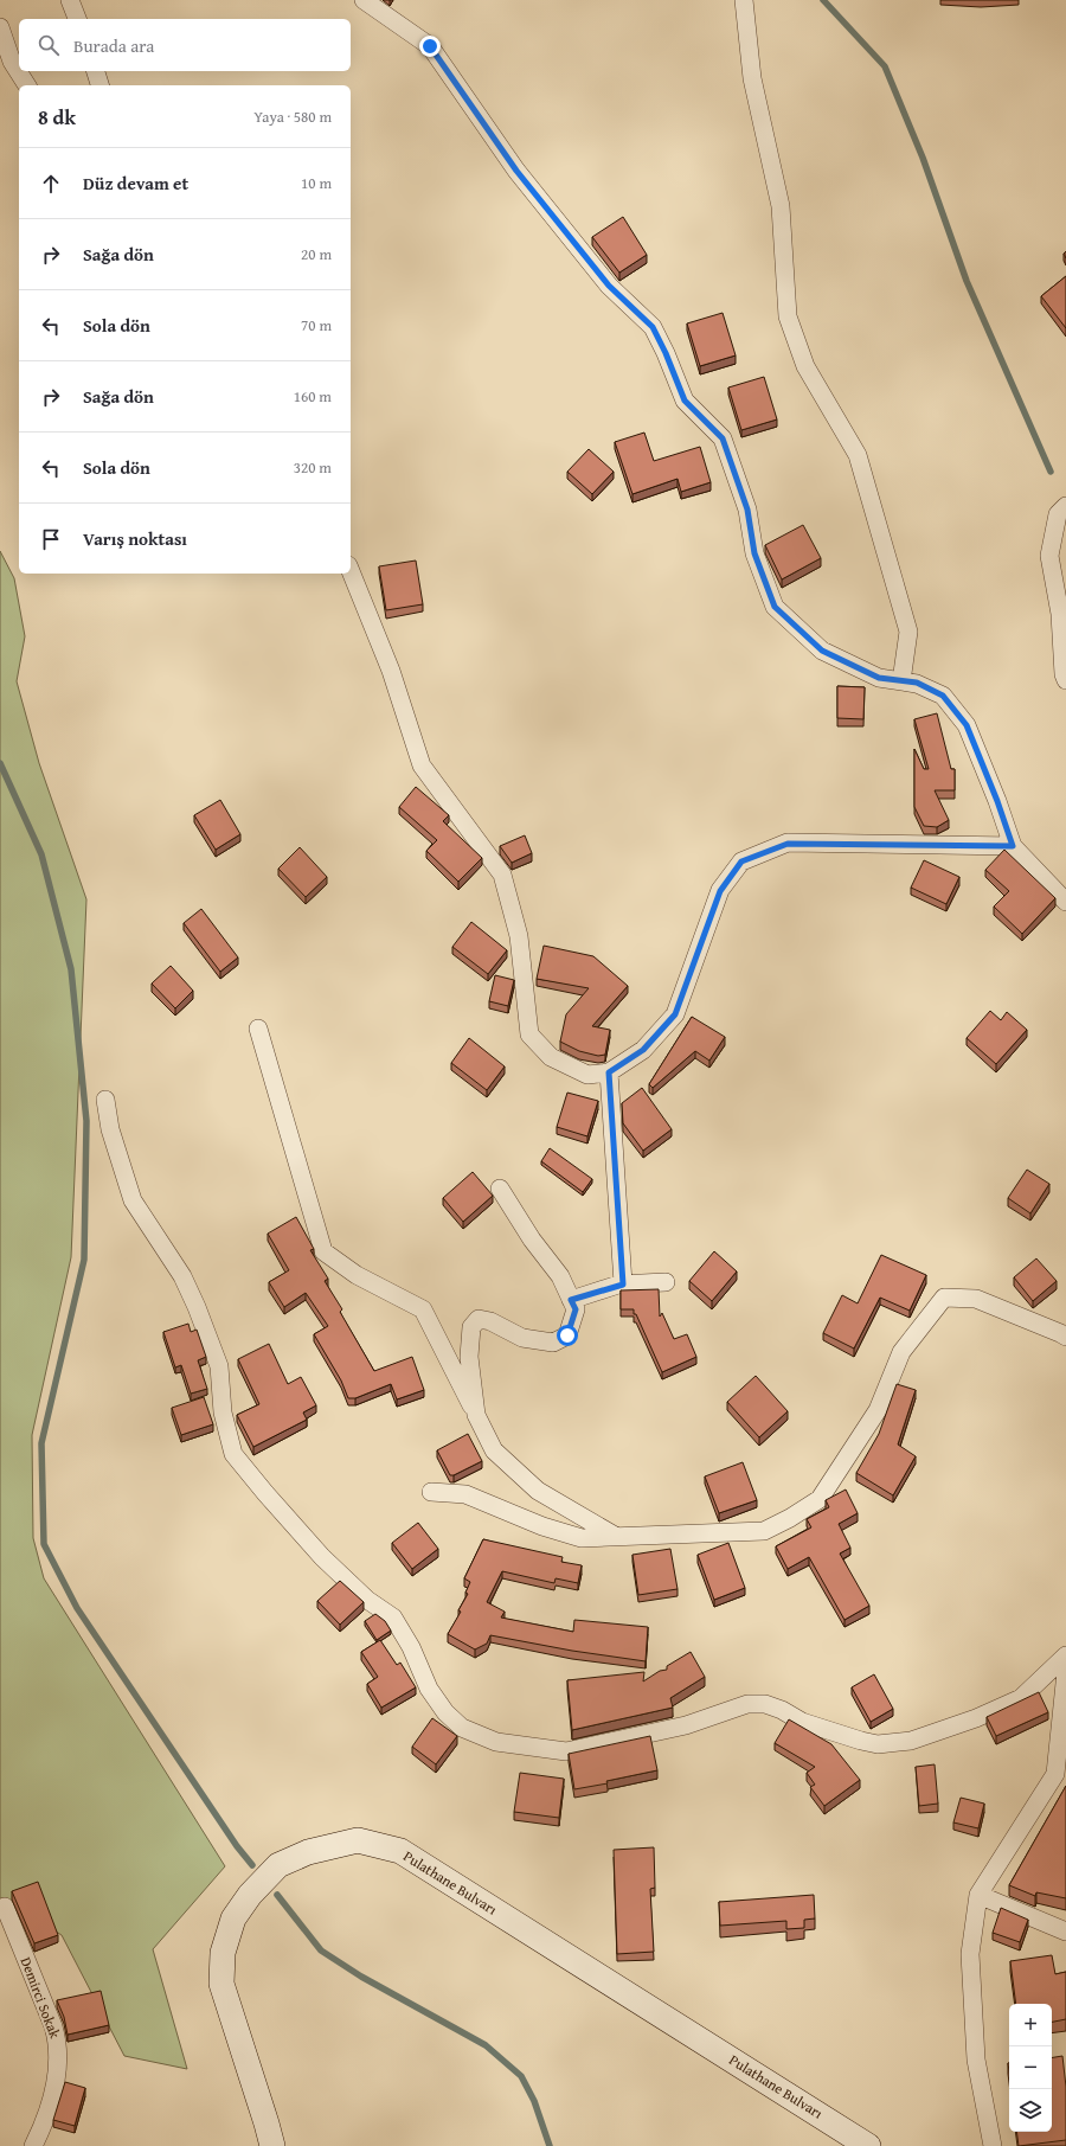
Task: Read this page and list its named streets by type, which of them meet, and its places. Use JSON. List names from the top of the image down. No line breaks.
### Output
{"streets":{"street":["Pulathane Bulvarı","Demirci Sokak"]},"page":{"search":"Burada ara","heading":["8 dk","Yaya · 580 m"],"list":[["Düz devam et","10 m"],["Sağa dön","20 m"],["Sola dön","70 m"],["Sağa dön","160 m"],["Sola dön","320 m"],"Varış noktası"],"map_buttons":["+","−"]}}
